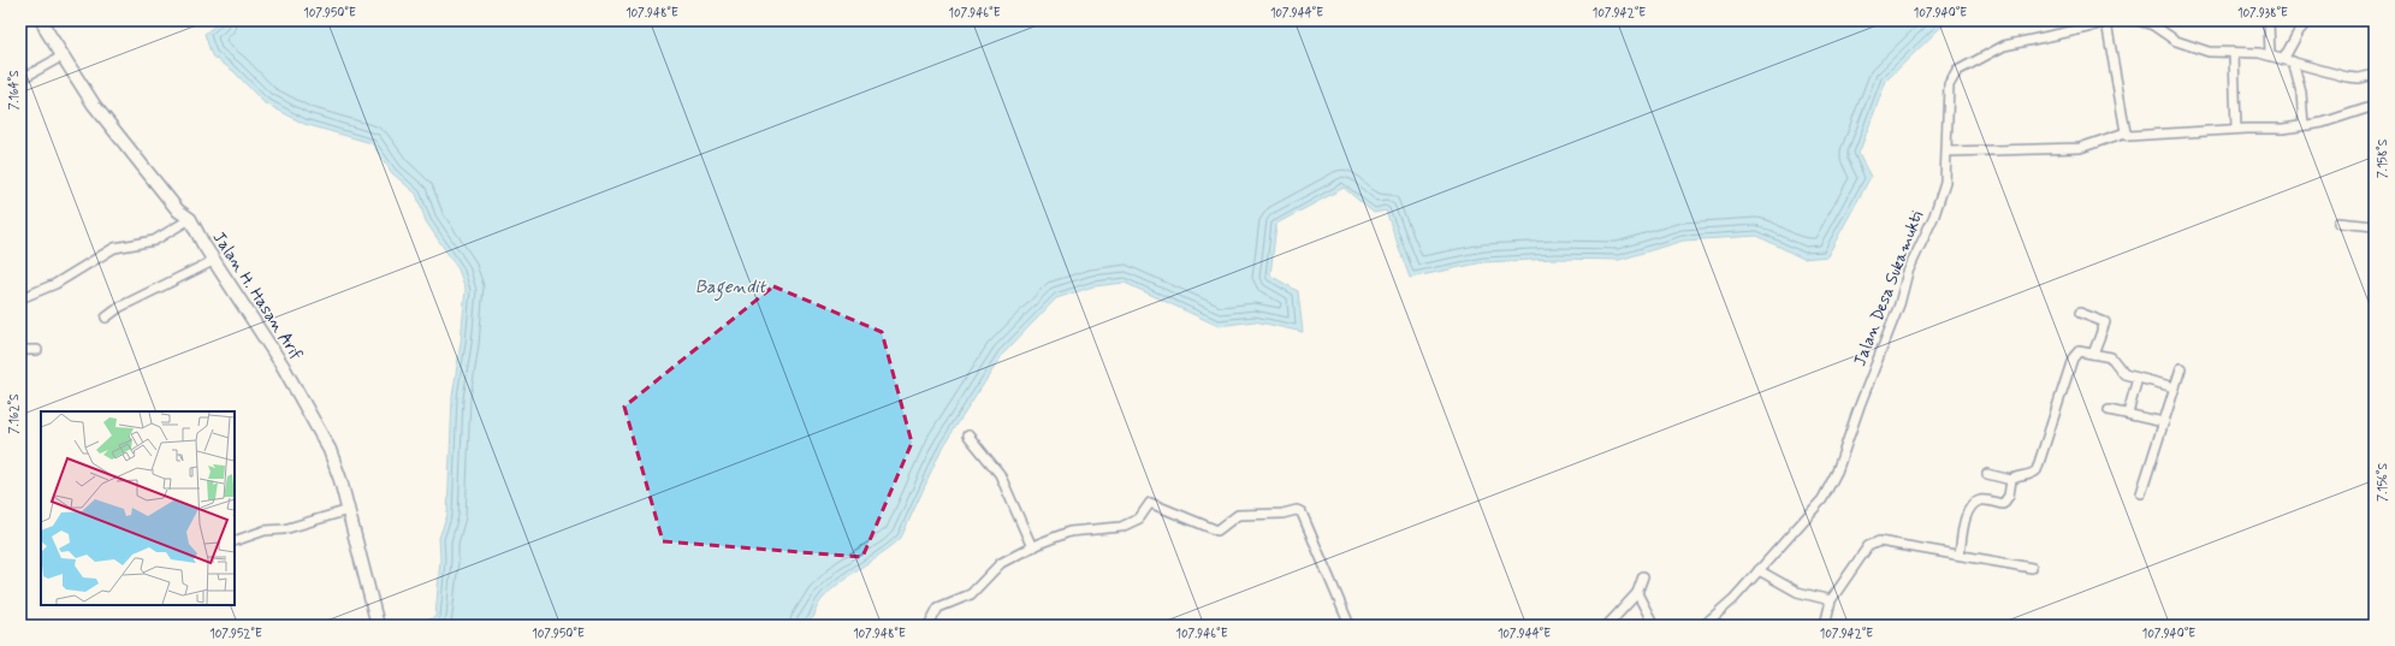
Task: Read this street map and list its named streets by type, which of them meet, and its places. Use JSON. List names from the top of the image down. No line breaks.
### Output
{"streets":{"main road":["Jalan H. Hasan Arif"],"street":["Jalan Desa Sukamukti"]},"water":["Bagendit"],"coordinates":["107.950°E","107.948°E","107.946°E","107.944°E","107.942°E","107.940°E","107.938°E","7.164°S","7.158°S","7.162°S","7.156°S","107.952°E"]}
